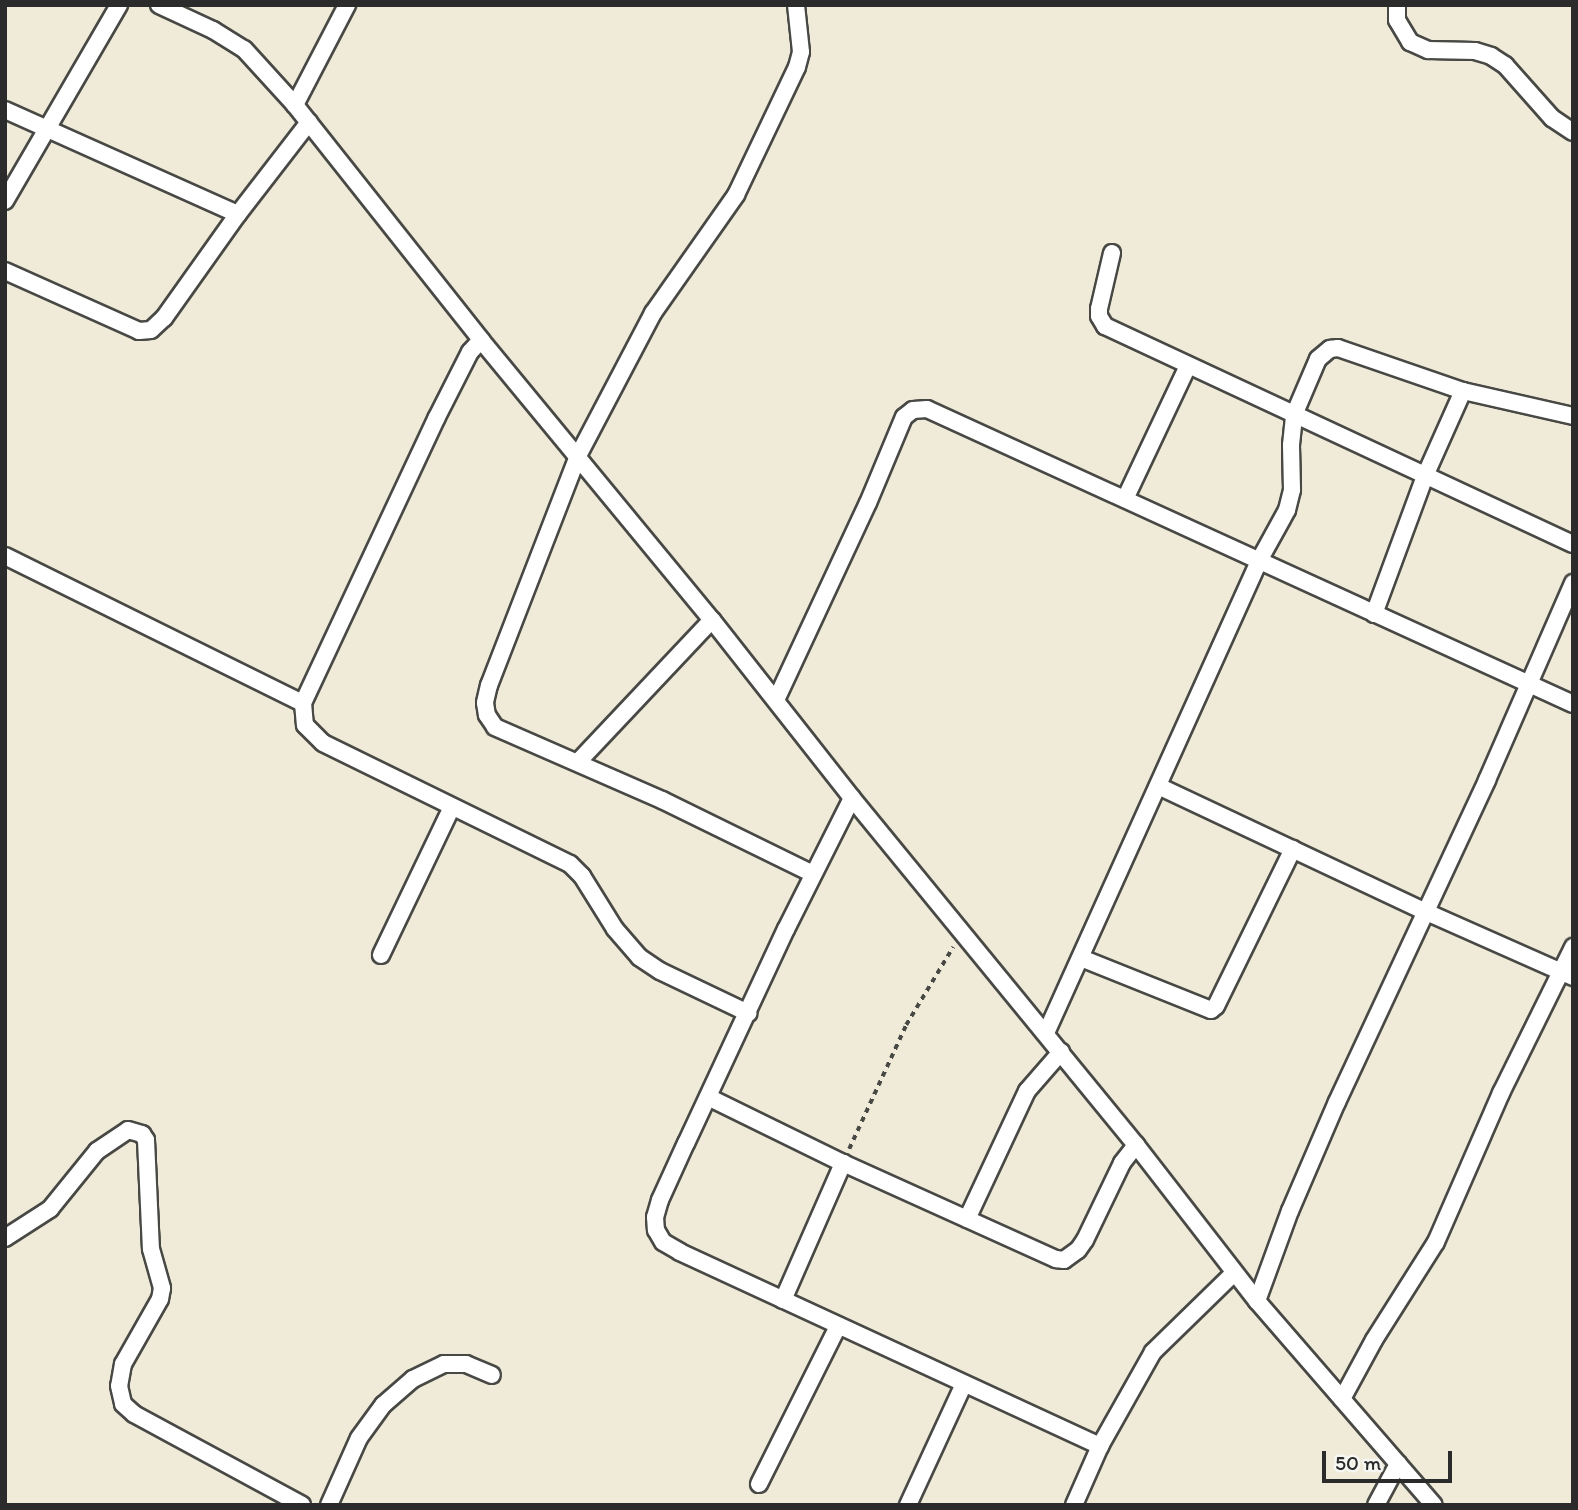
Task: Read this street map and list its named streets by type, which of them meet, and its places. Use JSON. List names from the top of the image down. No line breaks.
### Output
{"scale_bar":"50 m"}
